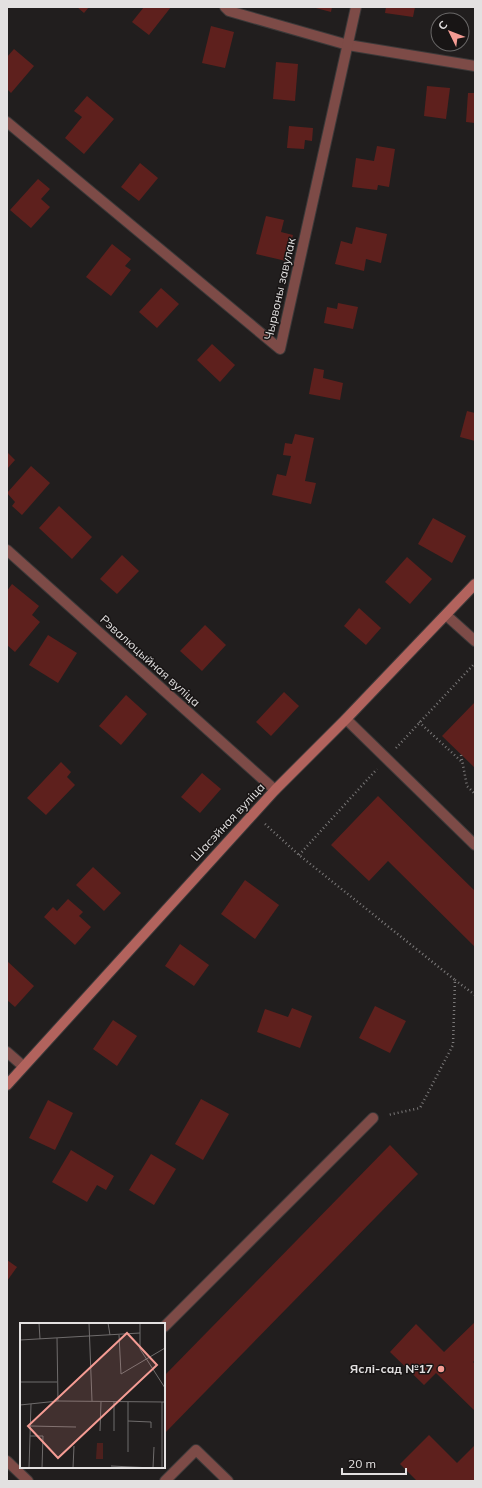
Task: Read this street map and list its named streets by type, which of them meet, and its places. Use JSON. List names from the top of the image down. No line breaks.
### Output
{"streets":{"main road":["Шасэйная вуліца"],"street":["Чырвоны завулак","Рэвалюцыйная вуліца"]},"crossings":[["Рэвалюцыйная вуліца","Шасэйная вуліца"]],"places":["Яслі-сад №17"],"scale_bar":"20 m","north":"top left"}
